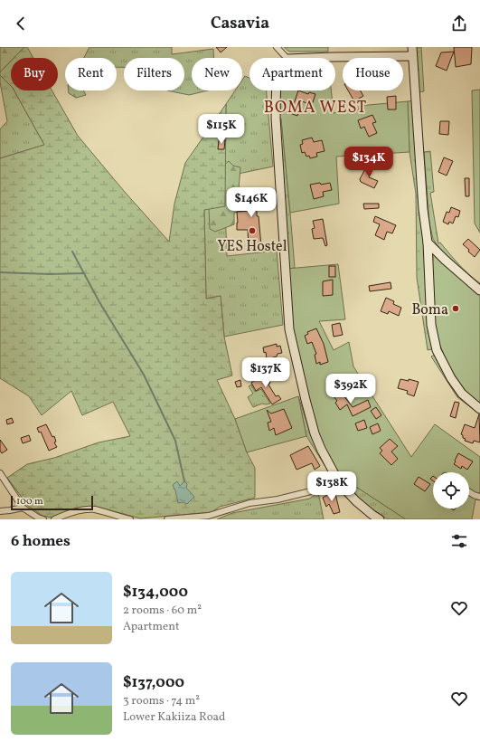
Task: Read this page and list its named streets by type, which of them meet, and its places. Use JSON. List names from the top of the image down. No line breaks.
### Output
{"districts":["BOMA WEST"],"places":["YES Hostel","Boma"],"scale_bar":"100 m","page":{"header":"Casavia","chip":["Buy","Rent","Filters","New","Apartment","House"],"price":["$115K","$134K","$146K","$137K","$392K","$138K"],"scale":"100 m","heading":"6 homes","list":[{"name":"$134,000","note":"2 rooms · 60 m² · Apartment"},{"name":"$137,000","note":"3 rooms · 74 m² · Lower Kakiiza Road"}]}}
